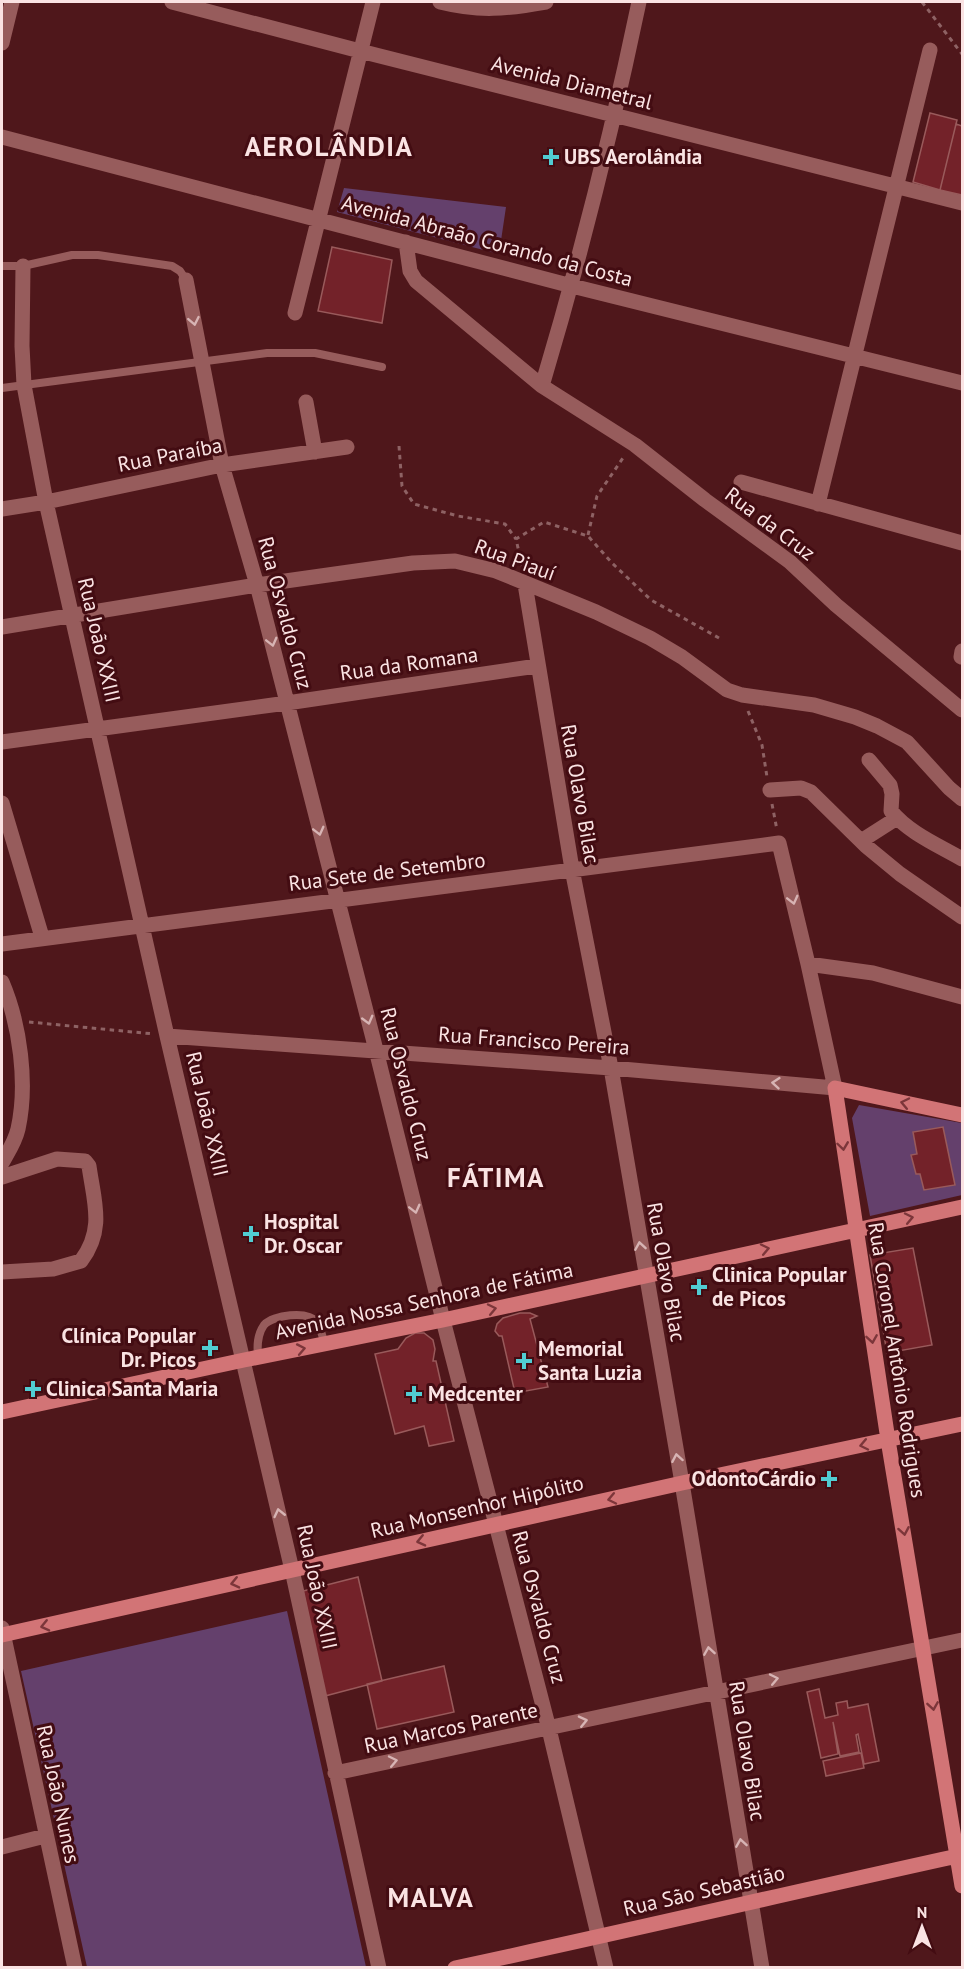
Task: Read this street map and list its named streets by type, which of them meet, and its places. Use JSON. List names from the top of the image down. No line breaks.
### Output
{"streets":{"street":["Avenida Diametral","Avenida Abraão Corando da Costa","Rua Paraíba","Rua da Cruz","Rua Piauí","Rua Osvaldo Cruz","Rua João XXIII","Rua da Romana","Rua Olavo Bilac","Rua Sete de Setembro","Rua Francisco Pereira","Avenida Nossa Senhora de Fátima","Rua Coronel Antônio Rodrigues","Rua Monsenhor Hipólito","Rua Marcos Parente","Rua João Nunes","Rua São Sebastião"]},"crossings":[["Avenida Abraão Corando da Costa","Rua da Cruz"],["Rua Paraíba","Rua Osvaldo Cruz"],["Rua Paraíba","Rua João XXIII"],["Rua Piauí","Rua Osvaldo Cruz"],["Rua Piauí","Rua João XXIII"],["Rua Piauí","Rua Olavo Bilac"],["Rua Osvaldo Cruz","Rua da Romana"],["Rua Osvaldo Cruz","Rua Sete de Setembro"],["Rua Osvaldo Cruz","Rua Francisco Pereira"],["Rua Osvaldo Cruz","Avenida Nossa Senhora de Fátima"],["Rua Osvaldo Cruz","Rua Monsenhor Hipólito"],["Rua Osvaldo Cruz","Rua Marcos Parente"],["Rua Osvaldo Cruz","Rua São Sebastião"],["Rua João XXIII","Rua da Romana"],["Rua João XXIII","Rua Sete de Setembro"],["Rua João XXIII","Rua Francisco Pereira"],["Rua João XXIII","Avenida Nossa Senhora de Fátima"],["Rua João XXIII","Rua Monsenhor Hipólito"],["Rua João XXIII","Rua Marcos Parente"],["Rua da Romana","Rua Olavo Bilac"],["Rua Olavo Bilac","Rua Sete de Setembro"],["Rua Olavo Bilac","Rua Francisco Pereira"],["Rua Olavo Bilac","Avenida Nossa Senhora de Fátima"],["Rua Olavo Bilac","Rua Monsenhor Hipólito"],["Rua Olavo Bilac","Rua Marcos Parente"],["Rua Olavo Bilac","Rua São Sebastião"],["Rua Sete de Setembro","Rua Coronel Antônio Rodrigues"],["Rua Francisco Pereira","Rua Coronel Antônio Rodrigues"],["Avenida Nossa Senhora de Fátima","Rua Coronel Antônio Rodrigues"],["Rua Coronel Antônio Rodrigues","Rua Monsenhor Hipólito"],["Rua Coronel Antônio Rodrigues","Rua Marcos Parente"],["Rua Coronel Antônio Rodrigues","Rua São Sebastião"],["Rua Monsenhor Hipólito","Rua João Nunes"]],"one_way":["Rua Osvaldo Cruz","Rua Olavo Bilac","Avenida Nossa Senhora de Fátima","Rua Coronel Antônio Rodrigues","Rua Monsenhor Hipólito","Rua Marcos Parente"],"districts":["AEROLÂNDIA","FÁTIMA","MALVA"],"places":{"health":["UBS Aerolândia","Hospital Dr. Oscar","Clinica Popular de Picos","Clínica Popular Dr. Picos","Memorial Santa Luzia","Clinica Santa Maria","Medcenter","OdontoCárdio"]},"north":"top"}
